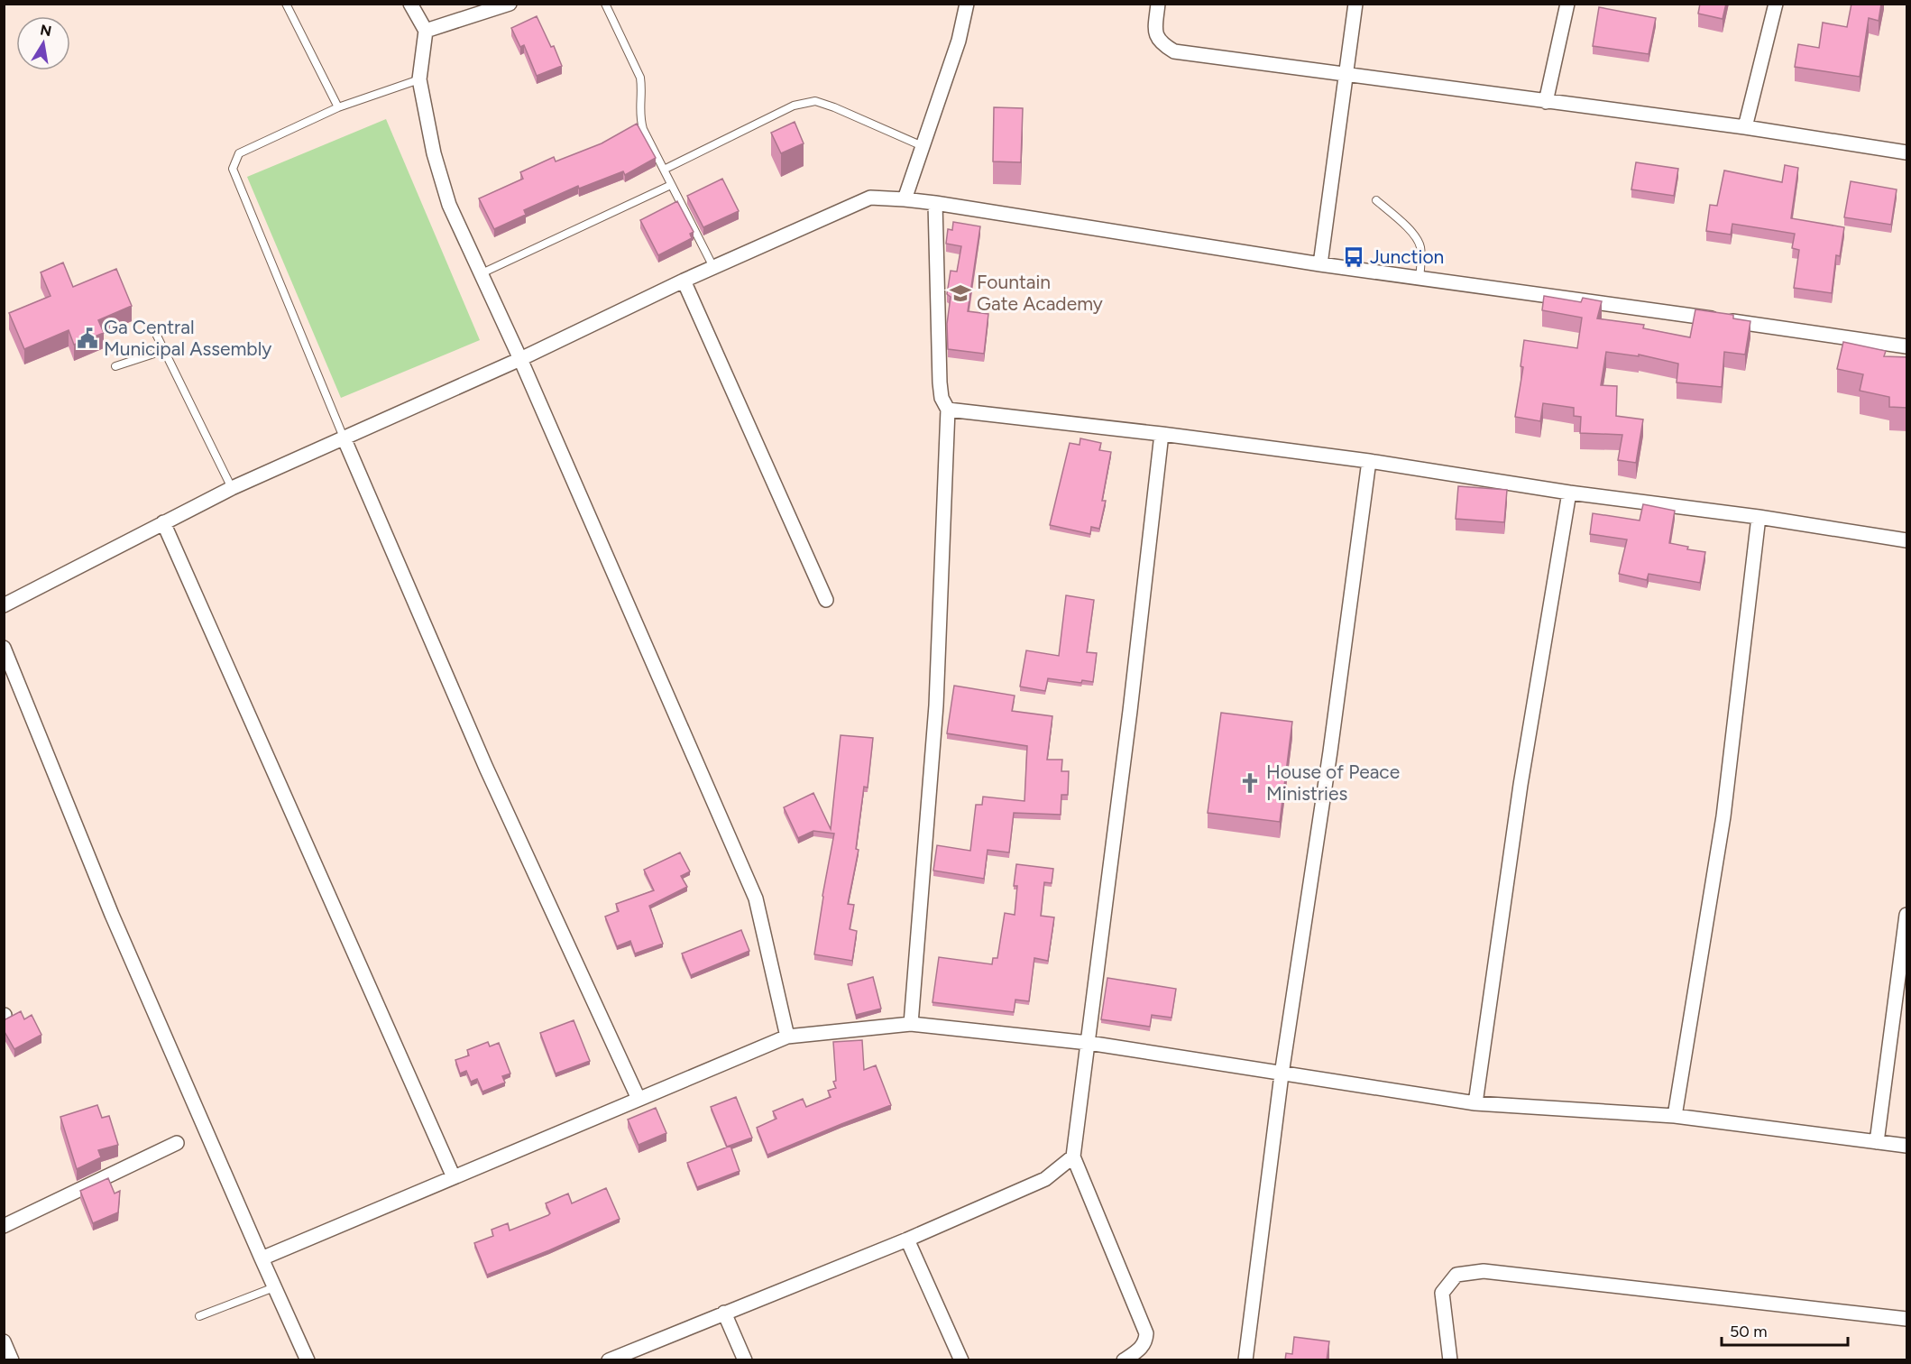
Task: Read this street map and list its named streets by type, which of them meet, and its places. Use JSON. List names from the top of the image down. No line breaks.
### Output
{"places":{"bus stop":["Junction"],"school or university":["Fountain Gate Academy"],"public building":["Ga Central Municipal Assembly"],"church":["House of Peace Ministries"]},"scale_bar":"50 m","north":"top"}
